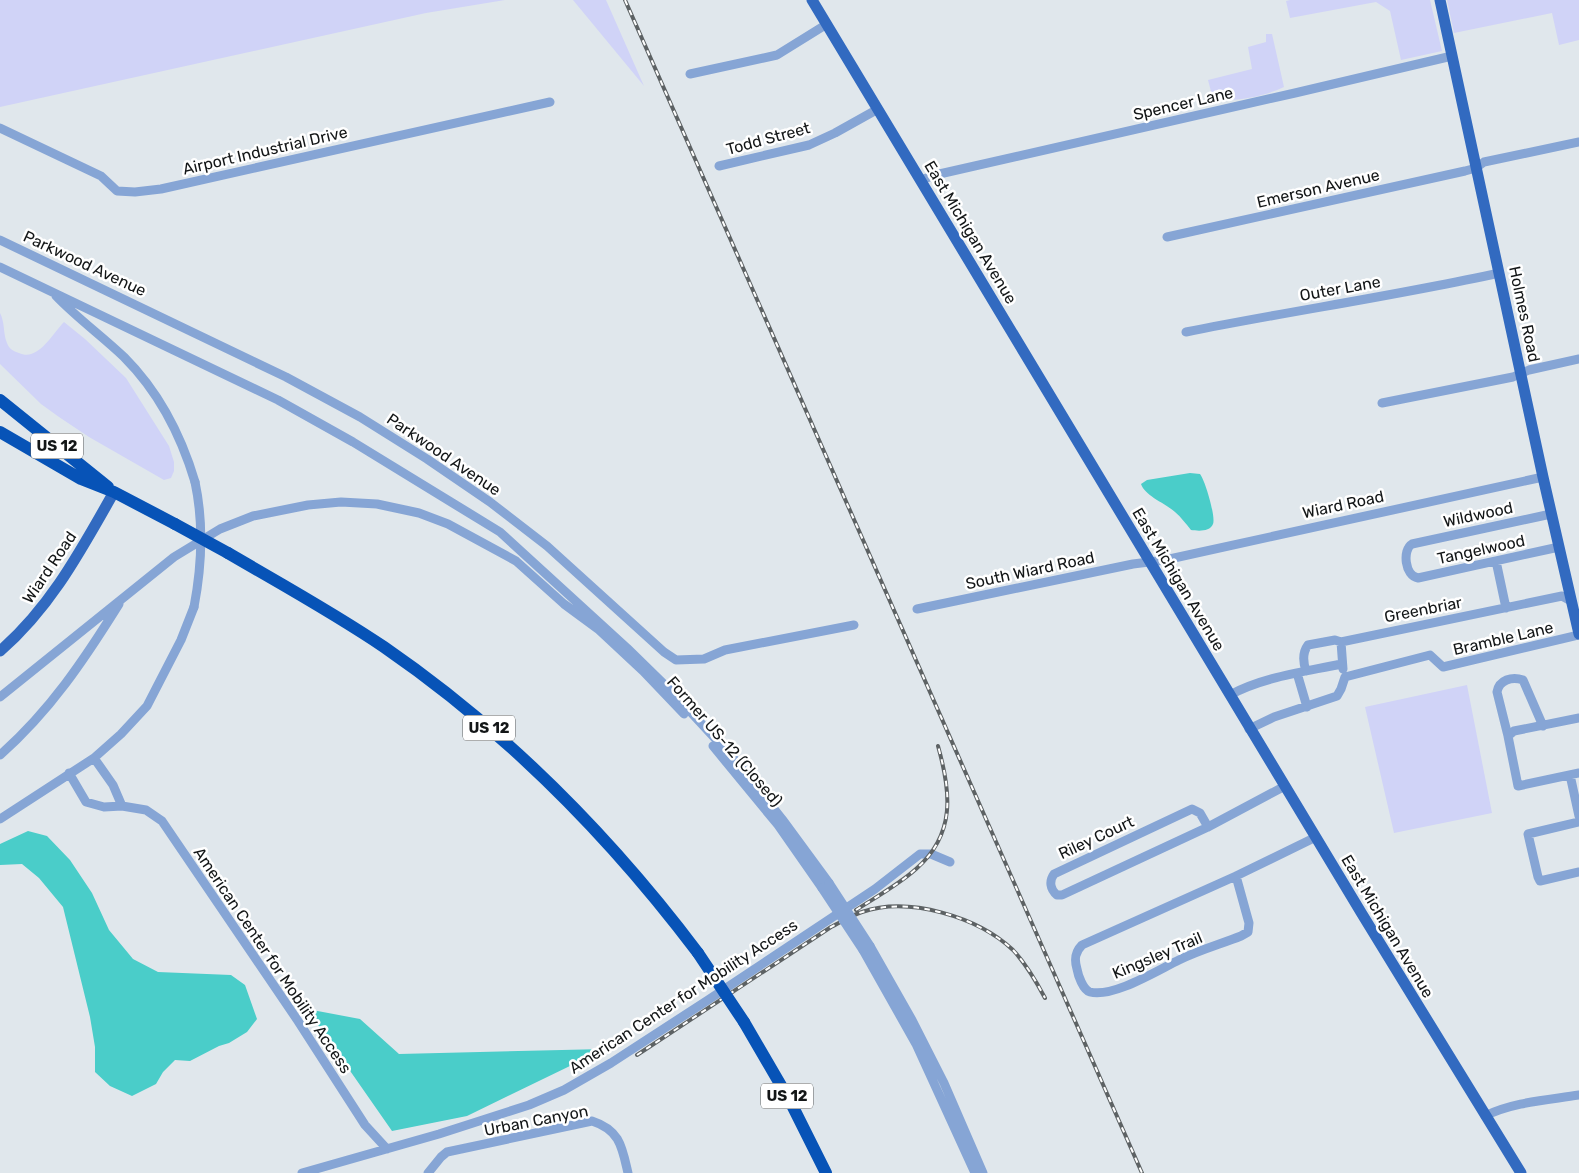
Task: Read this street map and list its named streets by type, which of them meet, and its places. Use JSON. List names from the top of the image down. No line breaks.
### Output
{"streets":{"highway":["US 12"],"main road":["East Michigan Avenue","Holmes Road","Wiard Road"],"street":["Spencer Lane","Todd Street","Airport Industrial Drive","Emerson Avenue","Parkwood Avenue","Outer Lane","Wildwood","Tangelwood","South Wiard Road","Greenbriar","Bramble Lane","Former US-12 (Closed)","Riley Court","Kingsley Trail","American Center for Mobility Access","Urban Canyon"]},"crossings":[["Spencer Lane","East Michigan Avenue"],["Spencer Lane","Holmes Road"],["Todd Street","East Michigan Avenue"],["Emerson Avenue","Holmes Road"],["East Michigan Avenue","Wiard Road"],["East Michigan Avenue","South Wiard Road"],["East Michigan Avenue","Riley Court"],["East Michigan Avenue","Kingsley Trail"],["Outer Lane","Holmes Road"],["Holmes Road","Wiard Road"],["Holmes Road","Wildwood"],["Holmes Road","Tangelwood"],["Holmes Road","Greenbriar"],["Holmes Road","Bramble Lane"],["US 12","Wiard Road"],["Wiard Road","South Wiard Road"],["Wildwood","Tangelwood"]]}
